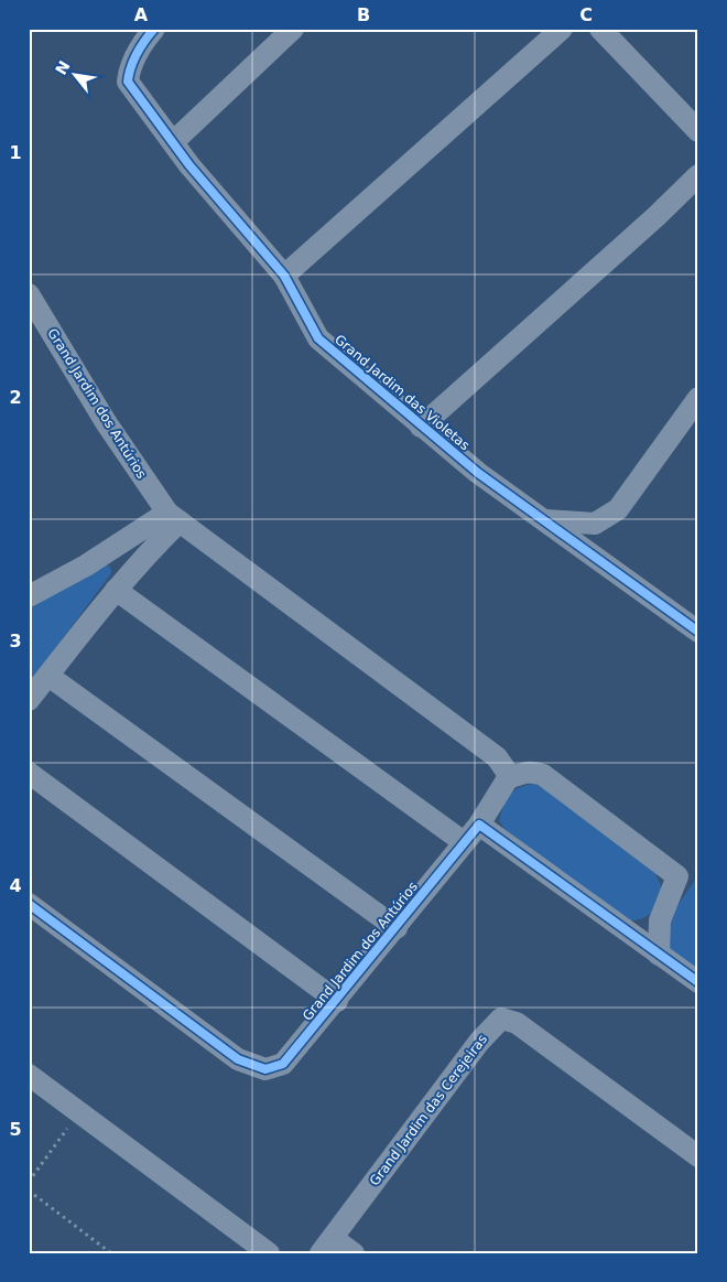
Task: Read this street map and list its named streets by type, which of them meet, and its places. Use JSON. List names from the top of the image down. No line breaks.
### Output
{"streets":{"street":["Grand Jardim das Violetas","Grand Jardim dos Antúrios","Grand Jardim das Cerejeiras"]},"north":"top left","grid":{"columns":["A","B","C"],"rows":["1","2","3","4","5"]}}
